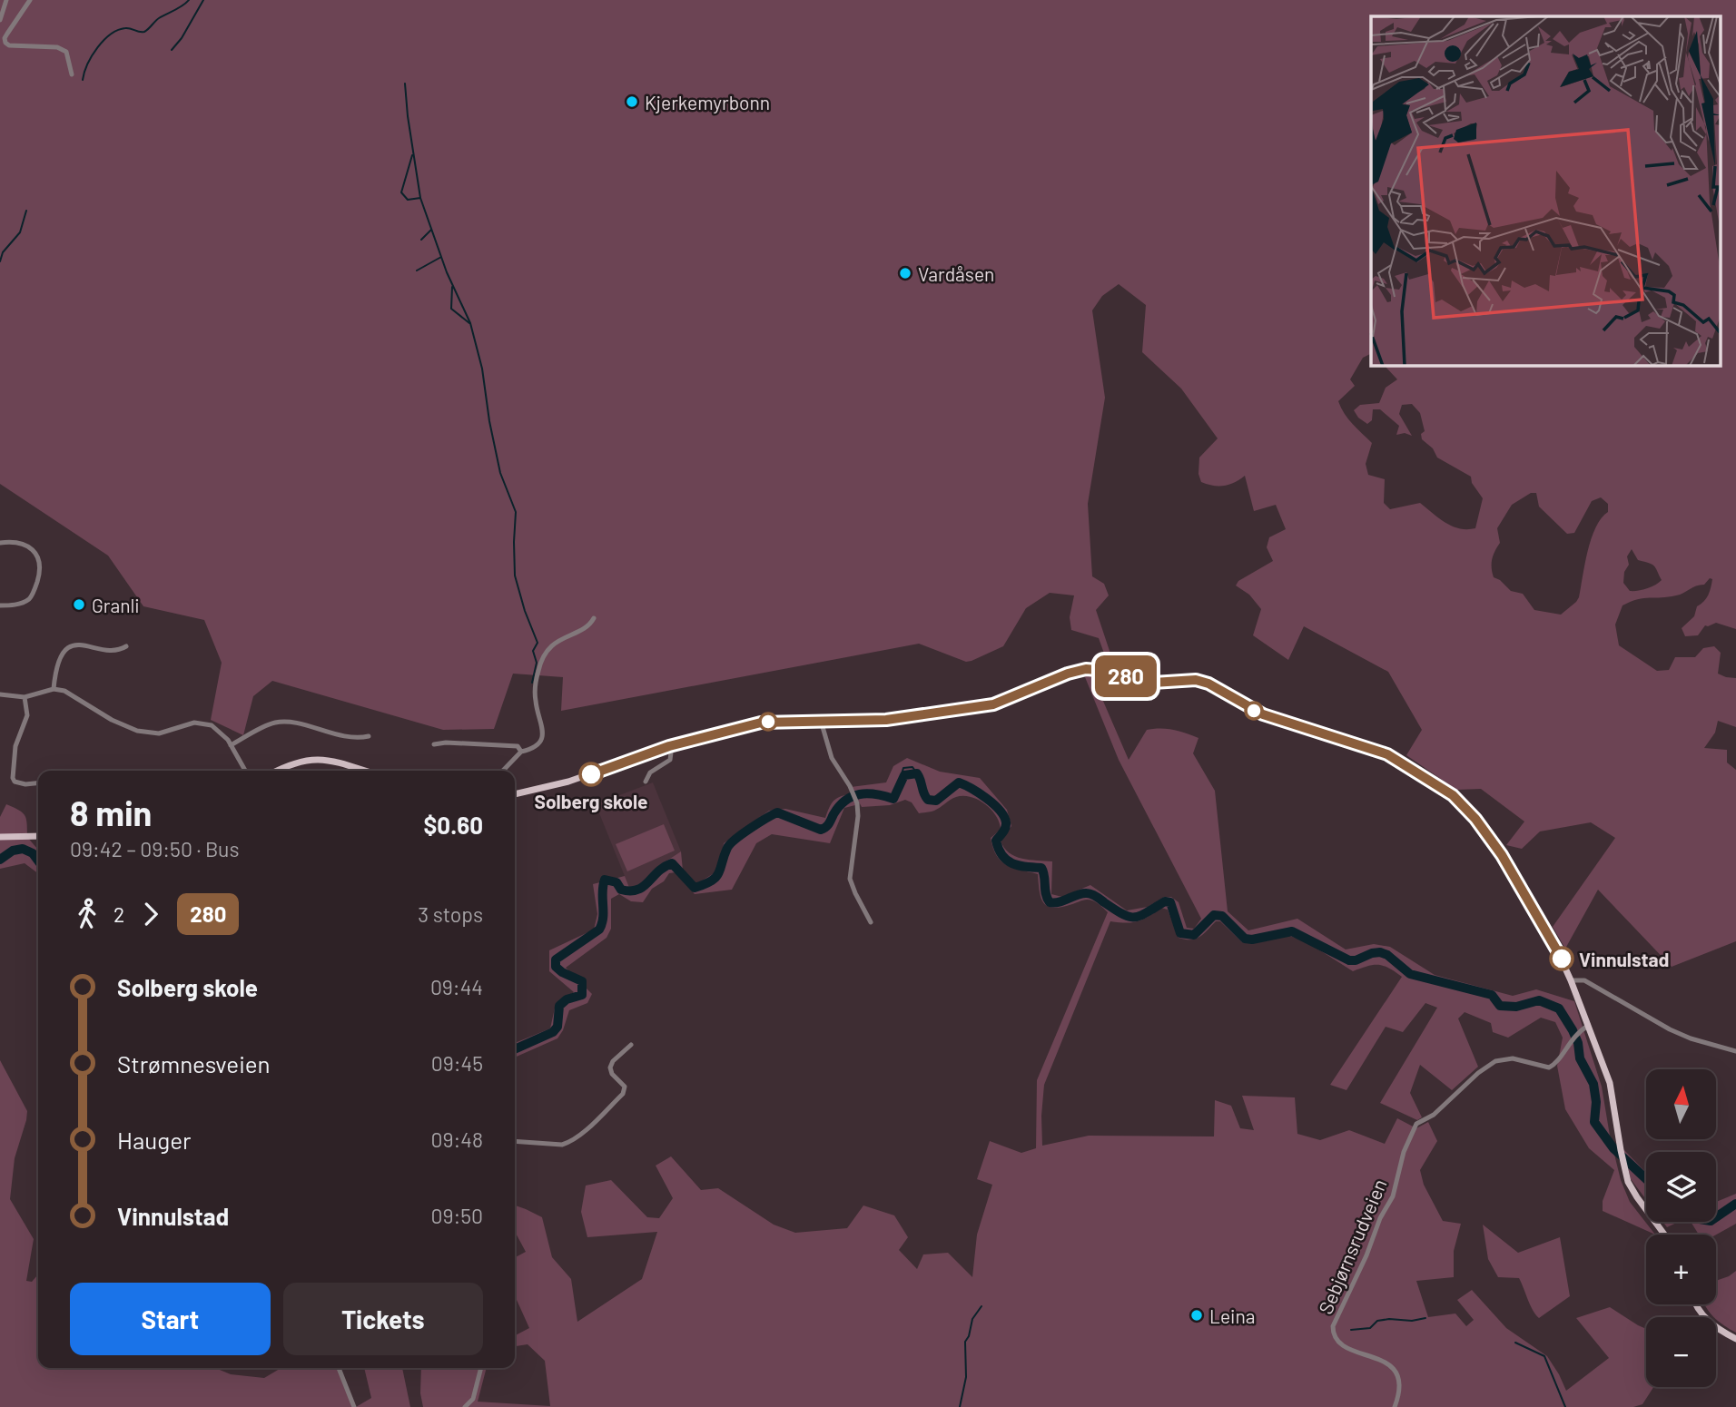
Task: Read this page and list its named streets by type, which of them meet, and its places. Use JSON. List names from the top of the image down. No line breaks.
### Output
{"streets":{"street":["Sebjørnsrudveien"]},"places":["Kjerkemyrbonn","Vardåsen","Granli","Solberg skole","Vinnulstad","Leina"],"lines":["bus line 280"],"north":"top","page":{"on_map":"280","heading":["8 min","09:42 – 09:50 · Bus","$0.60"],"legs":["2","280","3 stops"],"list":[{"name":"Solberg skole","value":"09:44"},{"name":"Strømnesveien","value":"09:45"},{"name":"Hauger","value":"09:48"},{"name":"Vinnulstad","value":"09:50"}],"map_buttons":["+","−"],"buttons":["Start","Tickets"]}}
